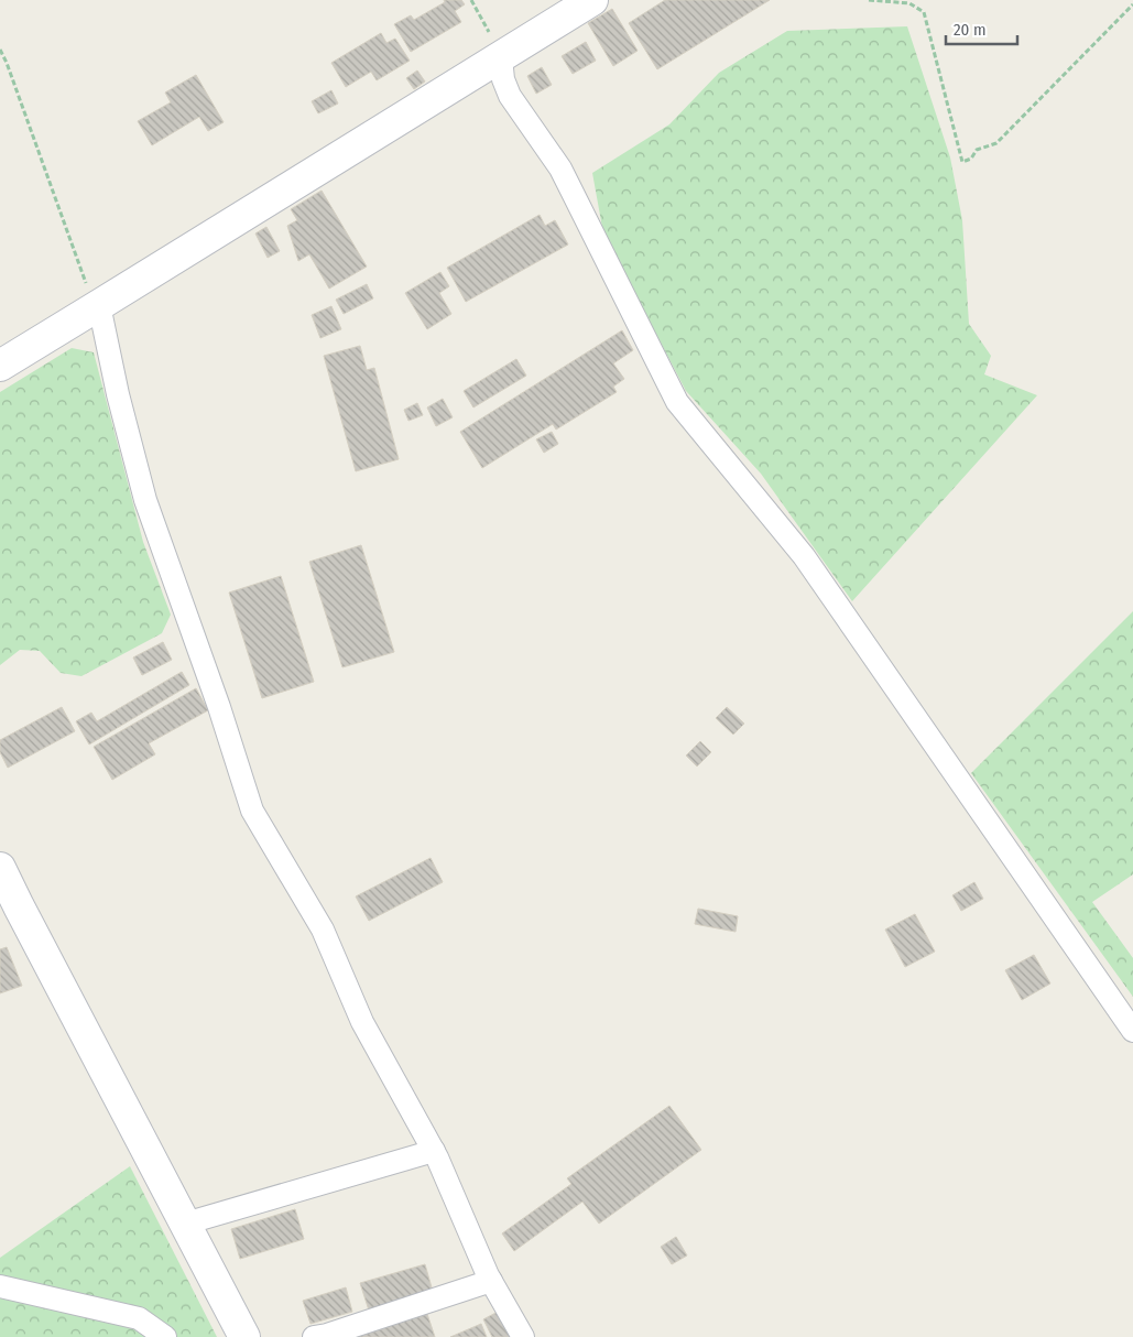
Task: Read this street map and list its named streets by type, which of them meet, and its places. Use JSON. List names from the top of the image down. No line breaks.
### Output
{"scale_bar":"20 m"}
